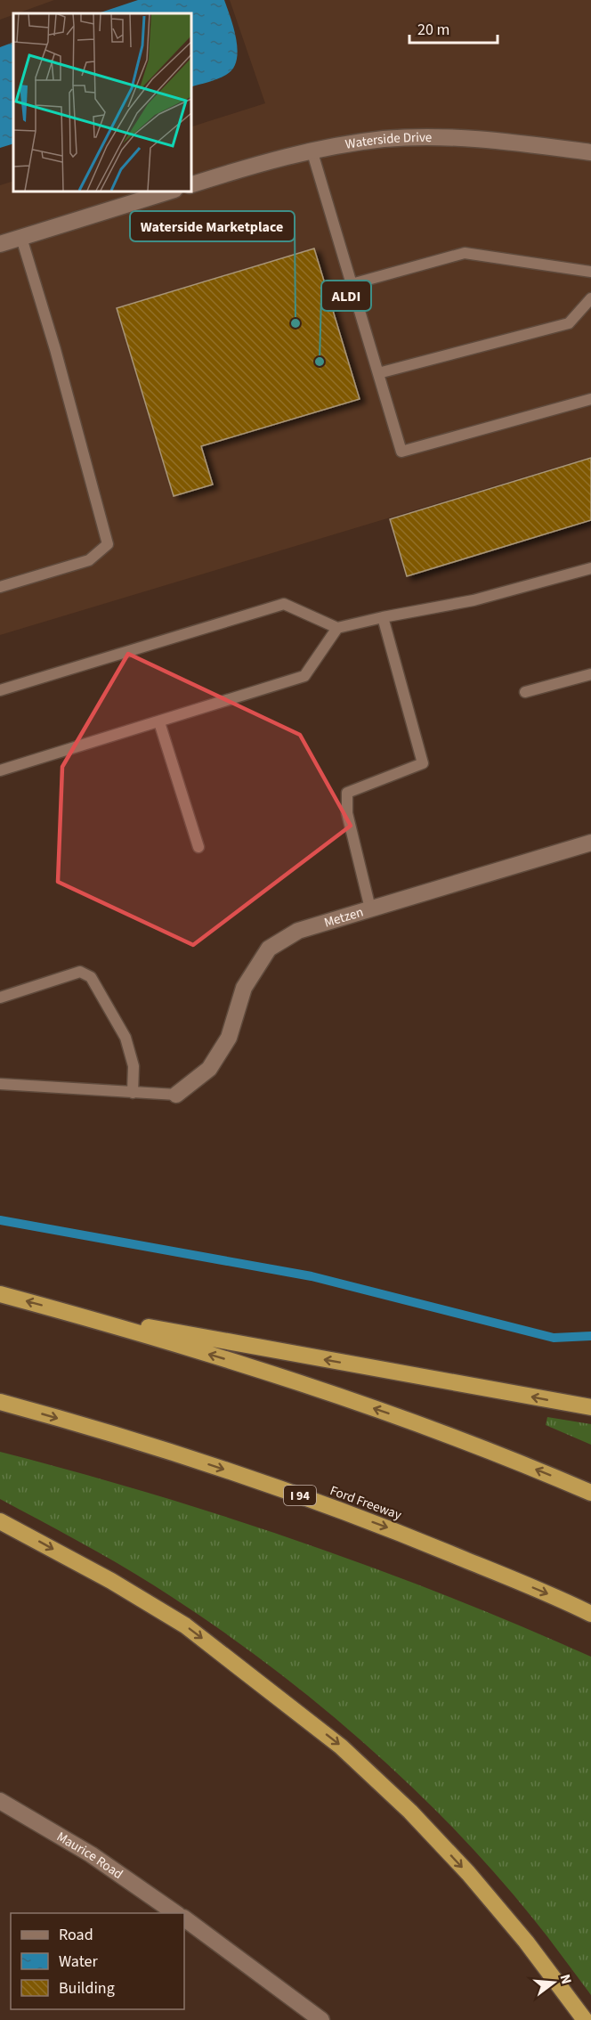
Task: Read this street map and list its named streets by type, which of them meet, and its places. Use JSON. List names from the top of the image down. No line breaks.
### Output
{"streets":{"highway":["I 94","Ford Freeway"],"street":["Waterside Drive","Metzen","Maurice Road"]},"places":["Waterside Marketplace","ALDI"],"legend":["Road","Water","Building"],"scale_bar":"20 m","north":"right"}
